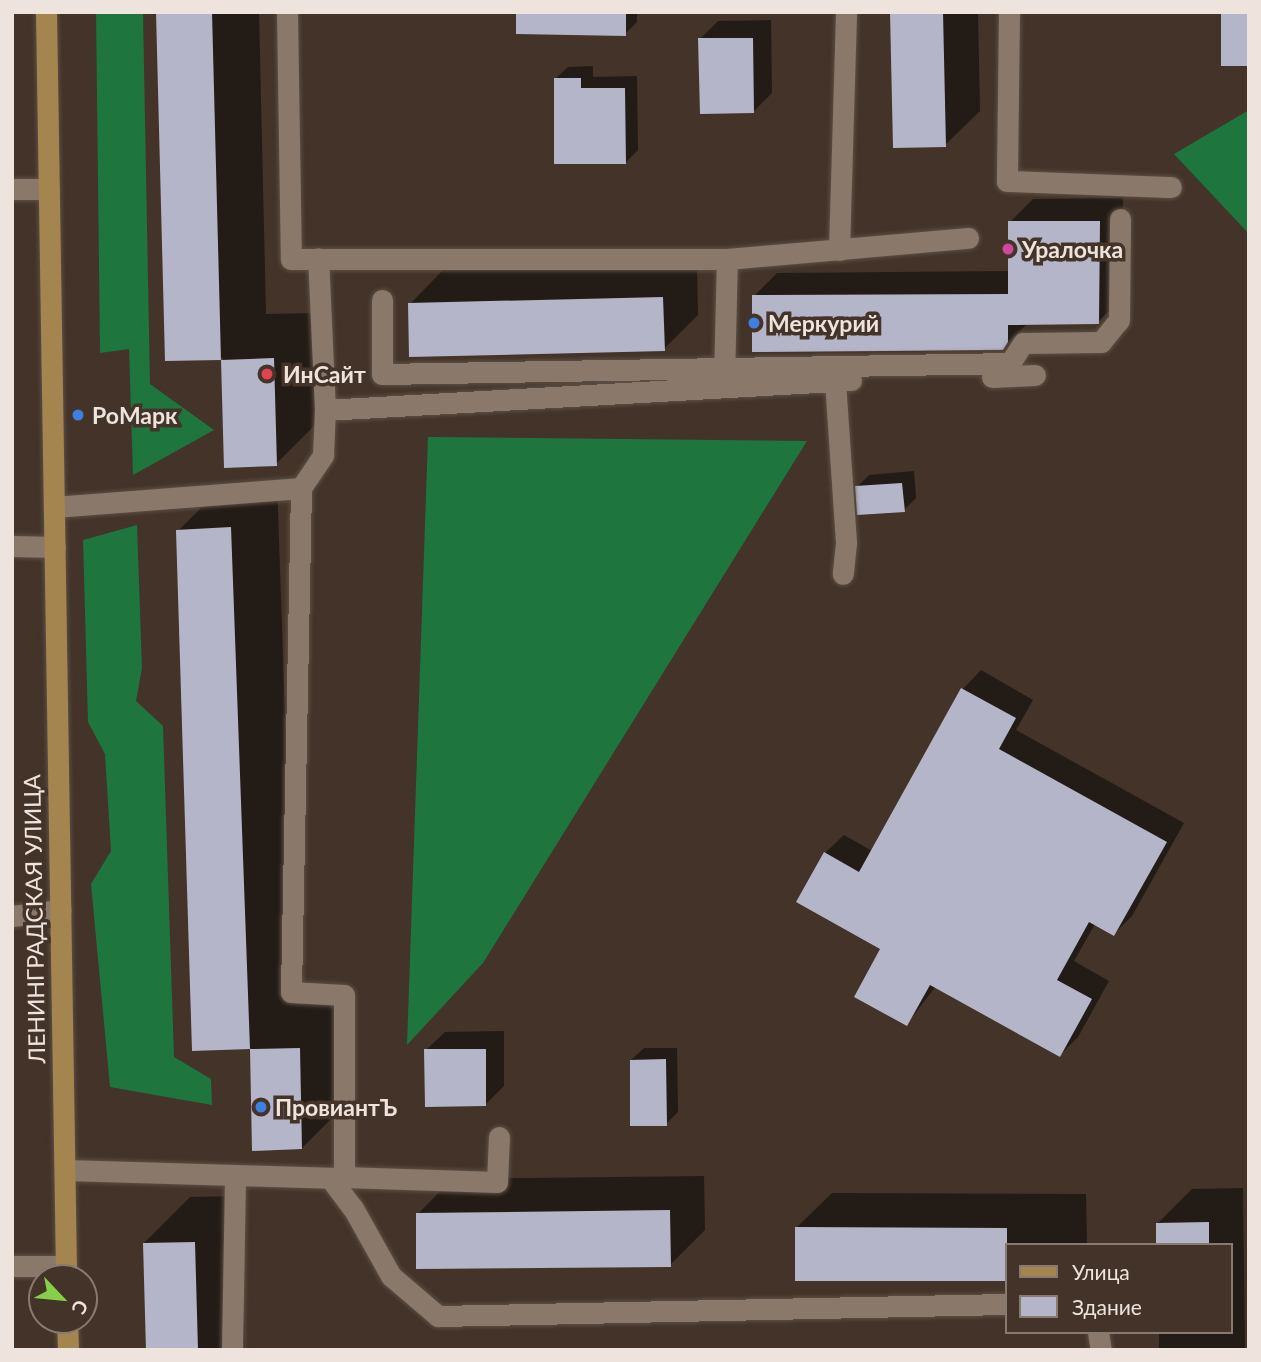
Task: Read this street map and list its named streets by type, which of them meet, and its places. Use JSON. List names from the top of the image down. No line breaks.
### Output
{"streets":{"main road":["ЛЕНИНГРАДСКАЯ УЛИЦА"]},"places":["Уралочка","Меркурий","ИнСайт","РоМарк","ПровиантЪ"],"legend":["Улица","Здание"],"north":"bottom right"}
